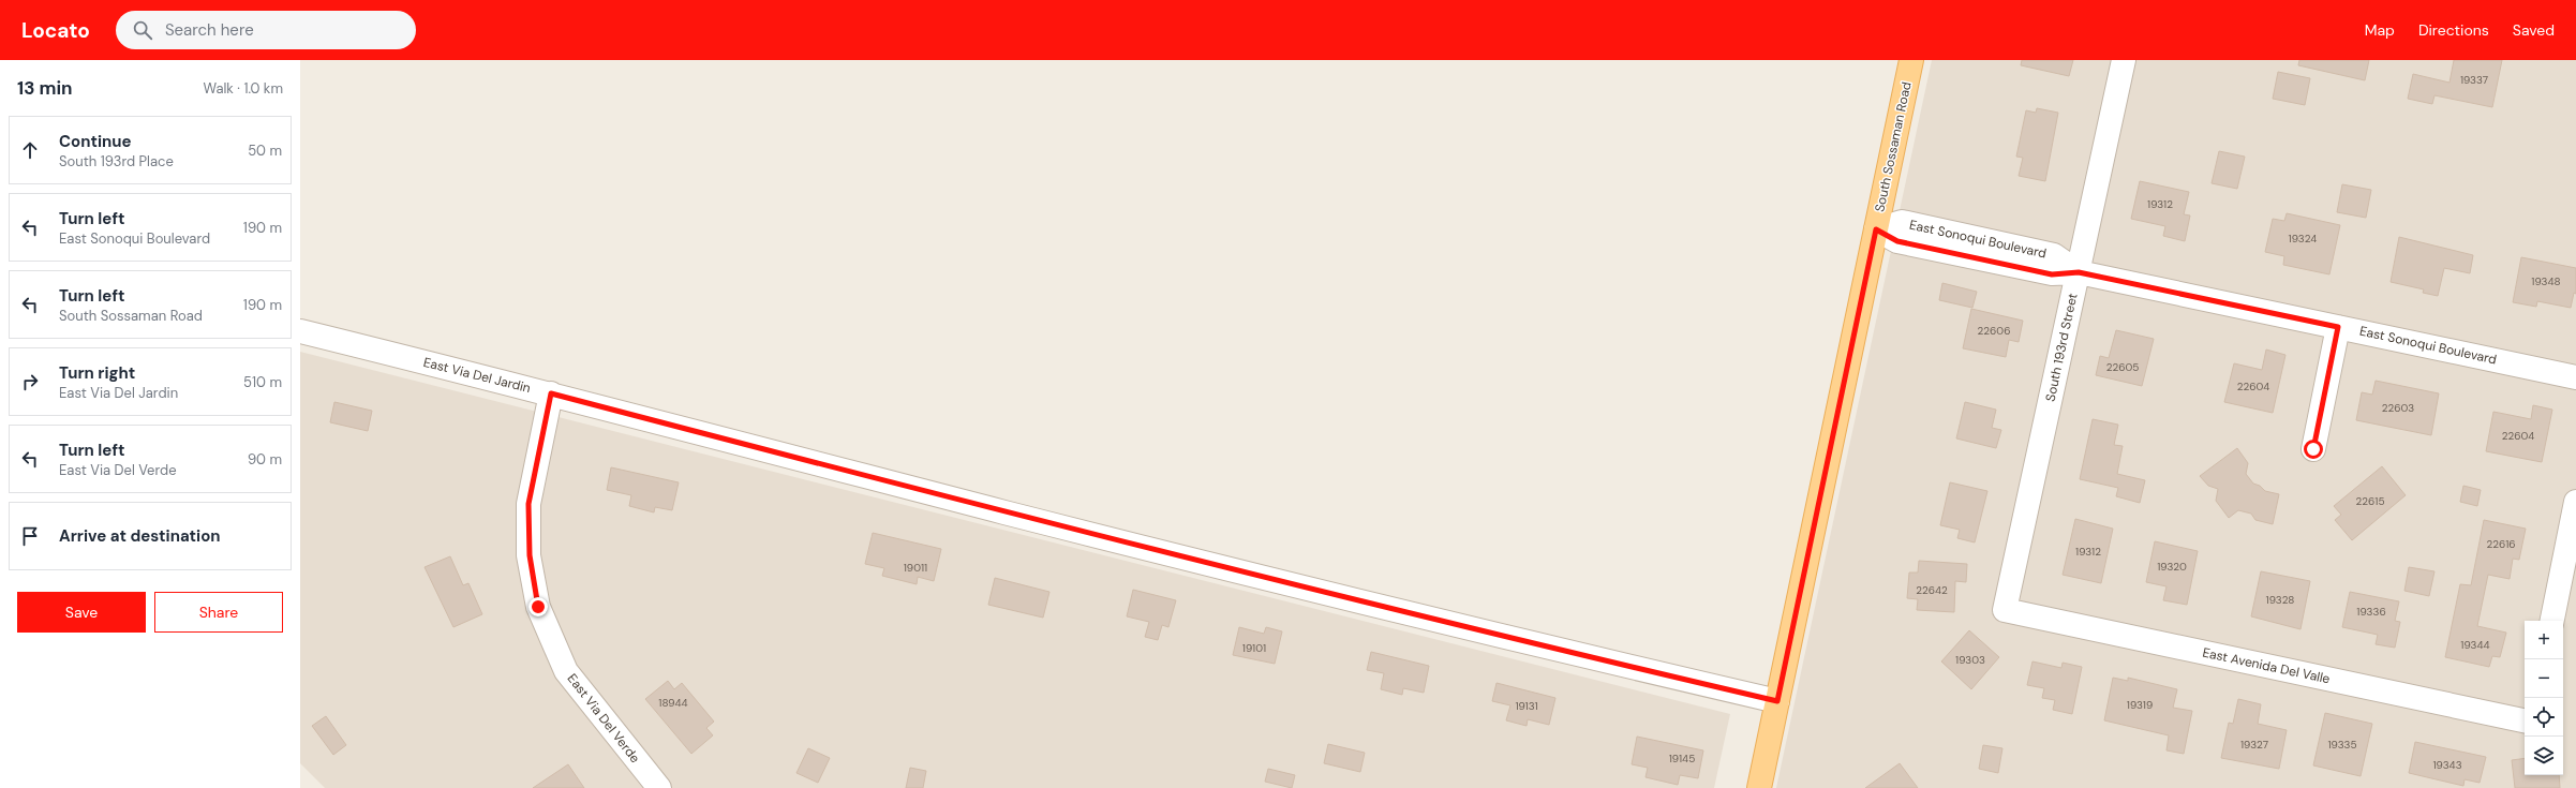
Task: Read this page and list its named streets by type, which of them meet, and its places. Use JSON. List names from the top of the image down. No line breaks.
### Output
{"streets":{"main road":["South Sossaman Road"],"street":["East Sonoqui Boulevard","South 193rd Street","East Via Del Jardin","East Avenida Del Valle","East Via Del Verde"]},"crossings":[["South Sossaman Road","East Sonoqui Boulevard"],["South Sossaman Road","East Via Del Jardin"],["East Sonoqui Boulevard","South 193rd Street"],["South 193rd Street","East Avenida Del Valle"],["East Via Del Jardin","East Via Del Verde"]],"house_numbers":["19337","19312","19324","19348","22606","22605","22604","22603","22604","22615","22616","19312","19320","19011","22642","19328","19336","19344","19101","19303","18944","19319","19131","19327","19335","19145","19343"],"page":{"header":"Locato","search":"Search here","nav":["Map","Directions","Saved"],"heading":["13 min","Walk · 1.0 km"],"list":[["Continue","South 193rd Place","50 m"],["Turn left","East Sonoqui Boulevard","190 m"],["Turn left","South Sossaman Road","190 m"],["Turn right","East Via Del Jardin","510 m"],["Turn left","East Via Del Verde","90 m"],"Arrive at destination"],"buttons":["Save","Share"],"map_buttons":["+","−"]}}
